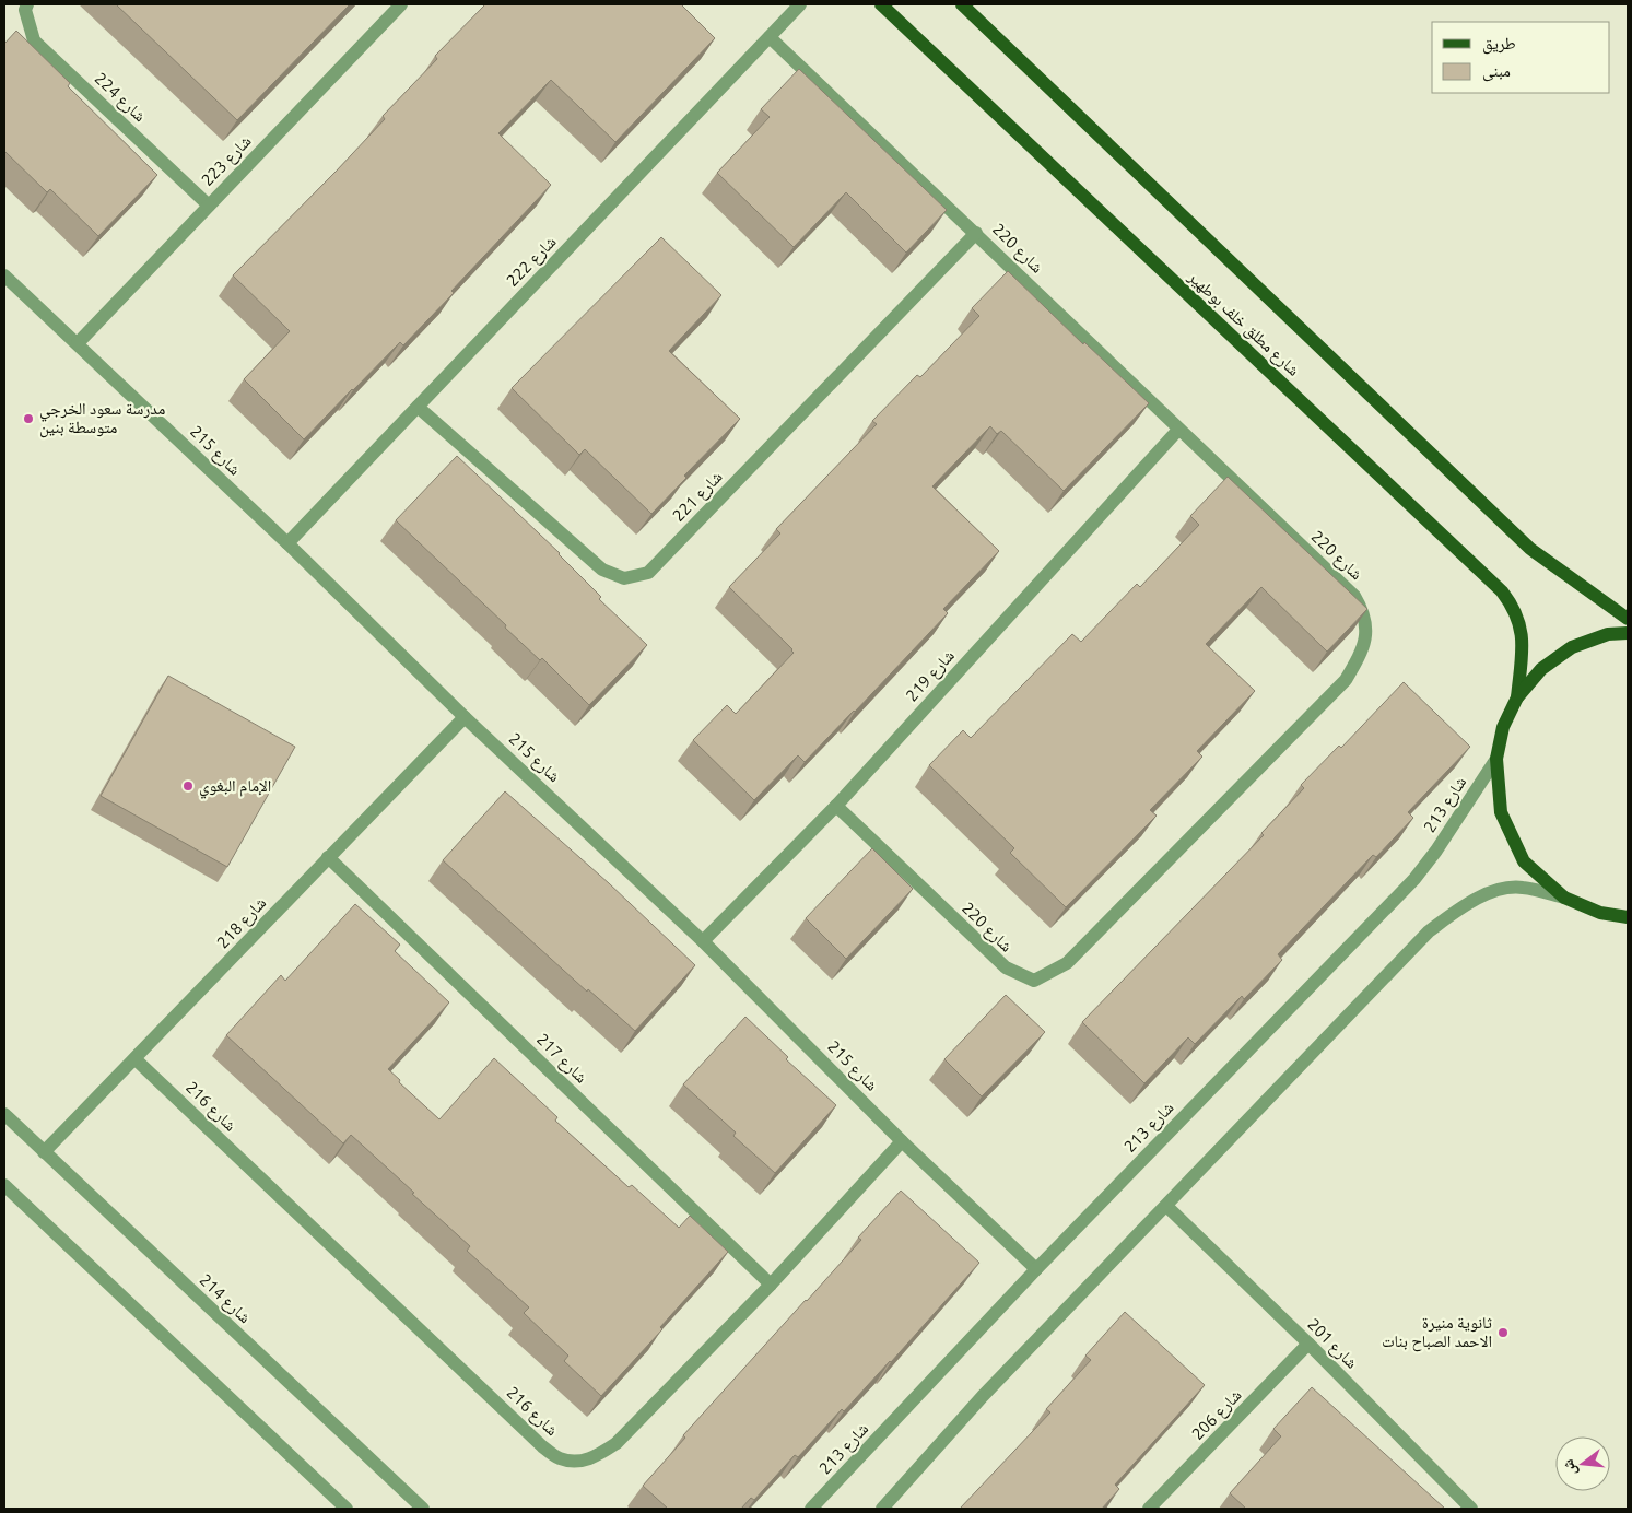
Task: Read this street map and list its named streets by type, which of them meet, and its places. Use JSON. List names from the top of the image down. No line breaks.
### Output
{"streets":{"main road":["شارع مطلق خلف بوطهير"],"street":["شارع 224","شارع 223","شارع 220","شارع 222","شارع 215","شارع 221","شارع 219","شارع 213","شارع 218","شارع 217","شارع 216","شارع 214","شارع 201","شارع 206"]},"crossings":[["شارع 224","شارع 223"],["شارع 223","شارع 215"],["شارع 220","شارع 222"],["شارع 220","شارع 221"],["شارع 220","شارع 219"],["شارع 222","شارع 215"],["شارع 222","شارع 221"],["شارع 215","شارع 219"],["شارع 215","شارع 213"],["شارع 215","شارع 218"],["شارع 215","شارع 216"],["شارع 218","شارع 217"],["شارع 218","شارع 216"],["شارع 218","شارع 214"],["شارع 217","شارع 216"],["شارع 201","شارع 206"]],"places":["مدرسة سعود الخرجي متوسطة بنين","الإمام البغوي","ثانوية منيرة الاحمد الصباح بنات"],"legend":["طريق","مبنى"],"north":"left"}
